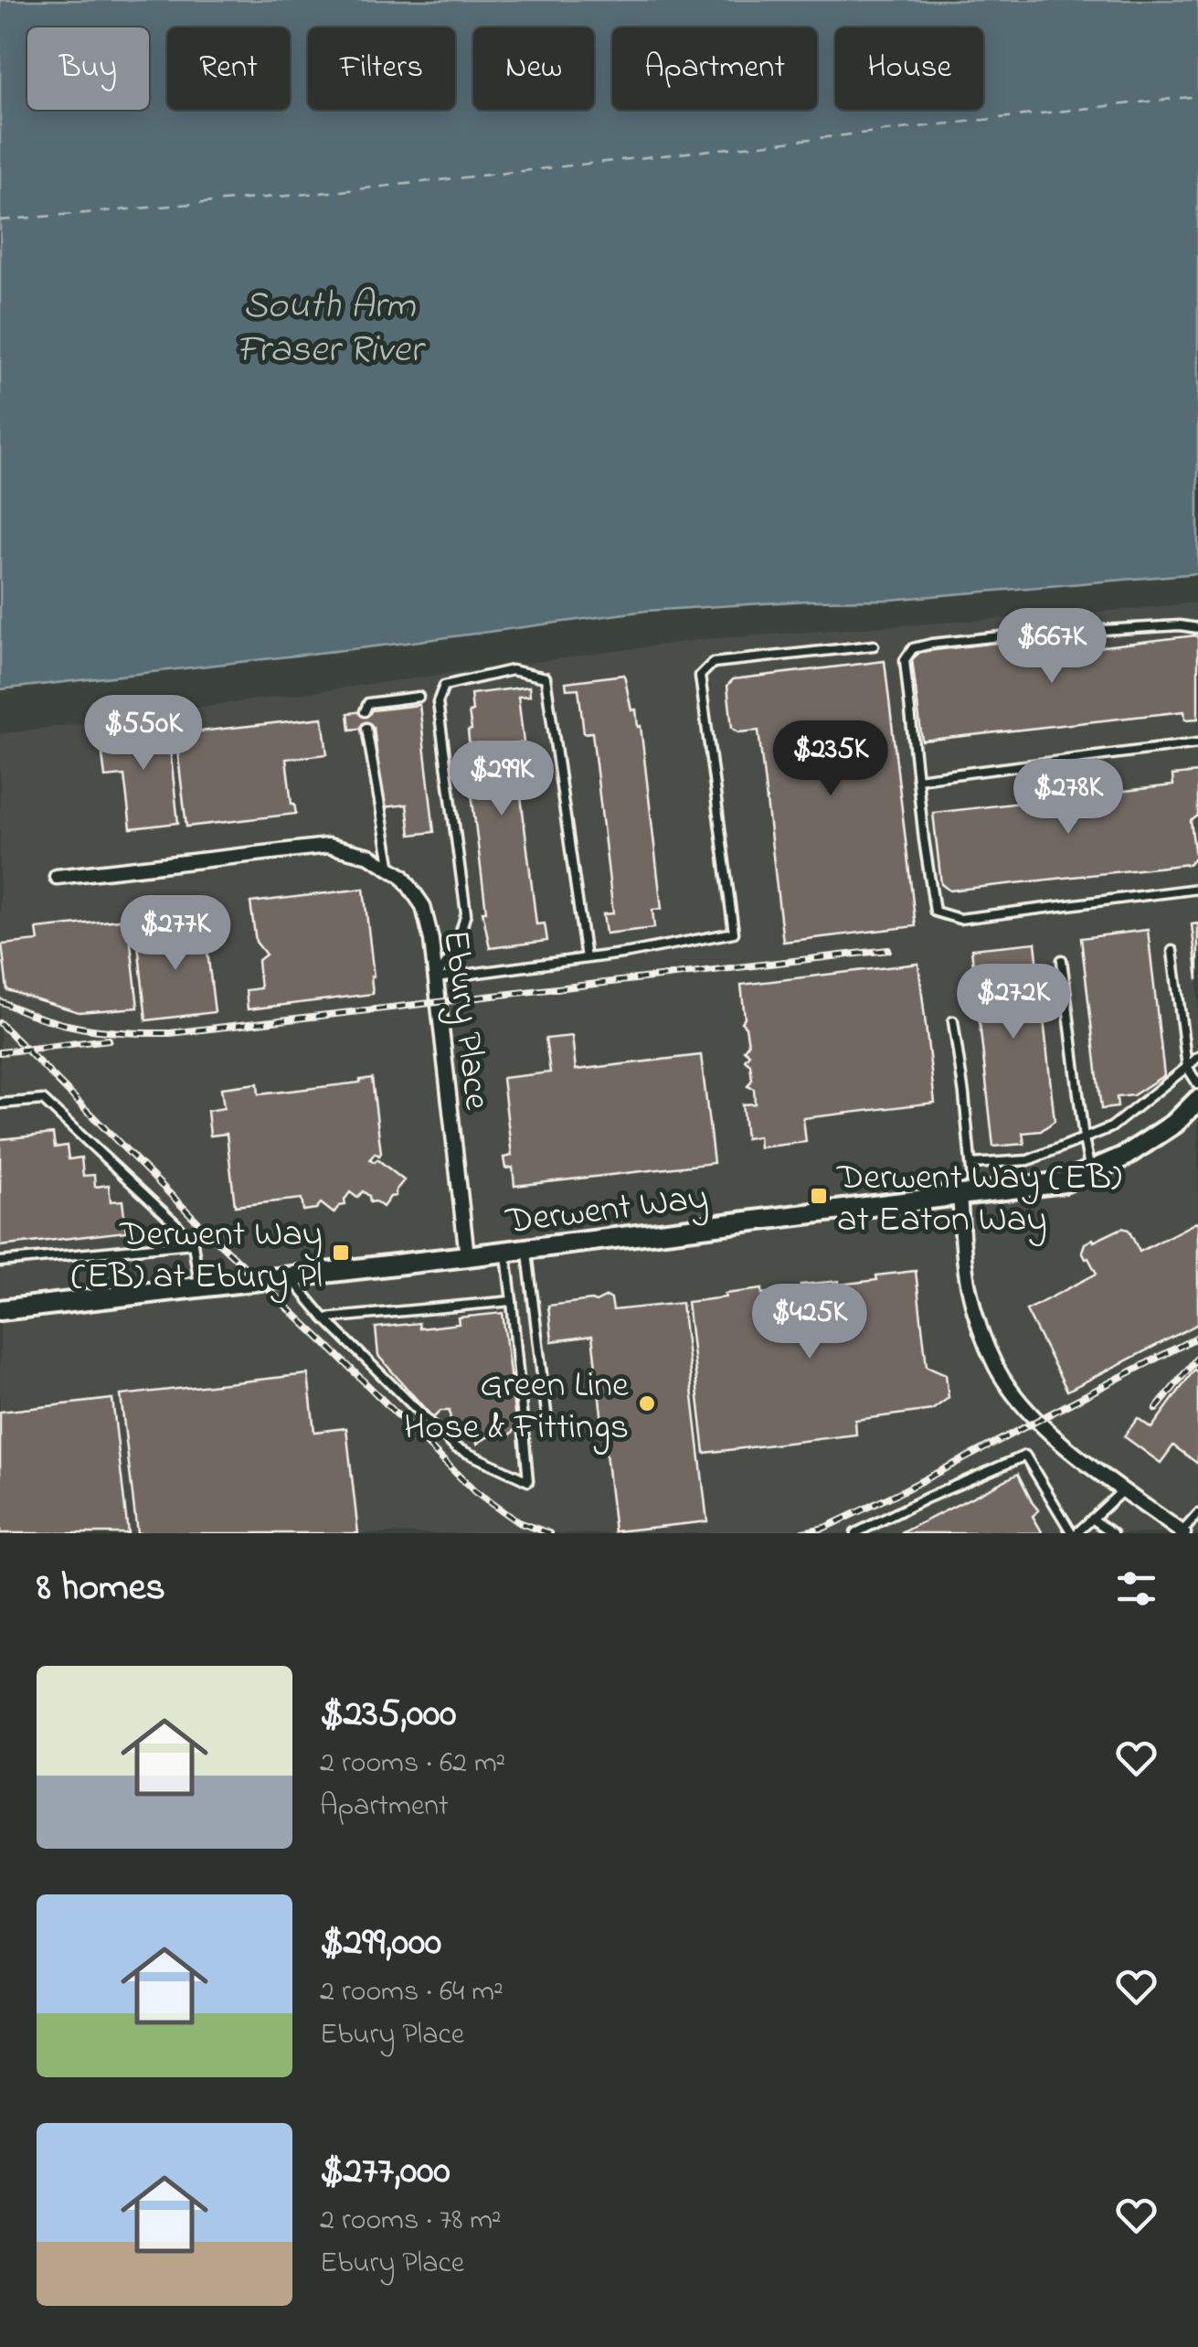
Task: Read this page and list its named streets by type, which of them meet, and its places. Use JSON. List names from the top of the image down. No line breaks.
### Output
{"streets":{"street":["Ebury Place","Derwent Way"]},"crossings":[["Ebury Place","Derwent Way"]],"water":["South Arm Fraser River"],"places":{"transit":["Derwent Way (EB) at Eaton Way","Derwent Way (EB) at Ebury Pl"],"other":["Green Line Hose & Fittings"]},"page":{"chip":["Buy","Rent","Filters","New","Apartment","House"],"price":["$667K","$550K","$235K","$299K","$278K","$277K","$272K","$425K"],"heading":"8 homes","list":[{"name":"$235,000","note":"2 rooms · 62 m² · Apartment"},{"name":"$299,000","note":"2 rooms · 64 m² · Ebury Place"},{"name":"$277,000","note":"2 rooms · 78 m² · Ebury Place"}]}}
